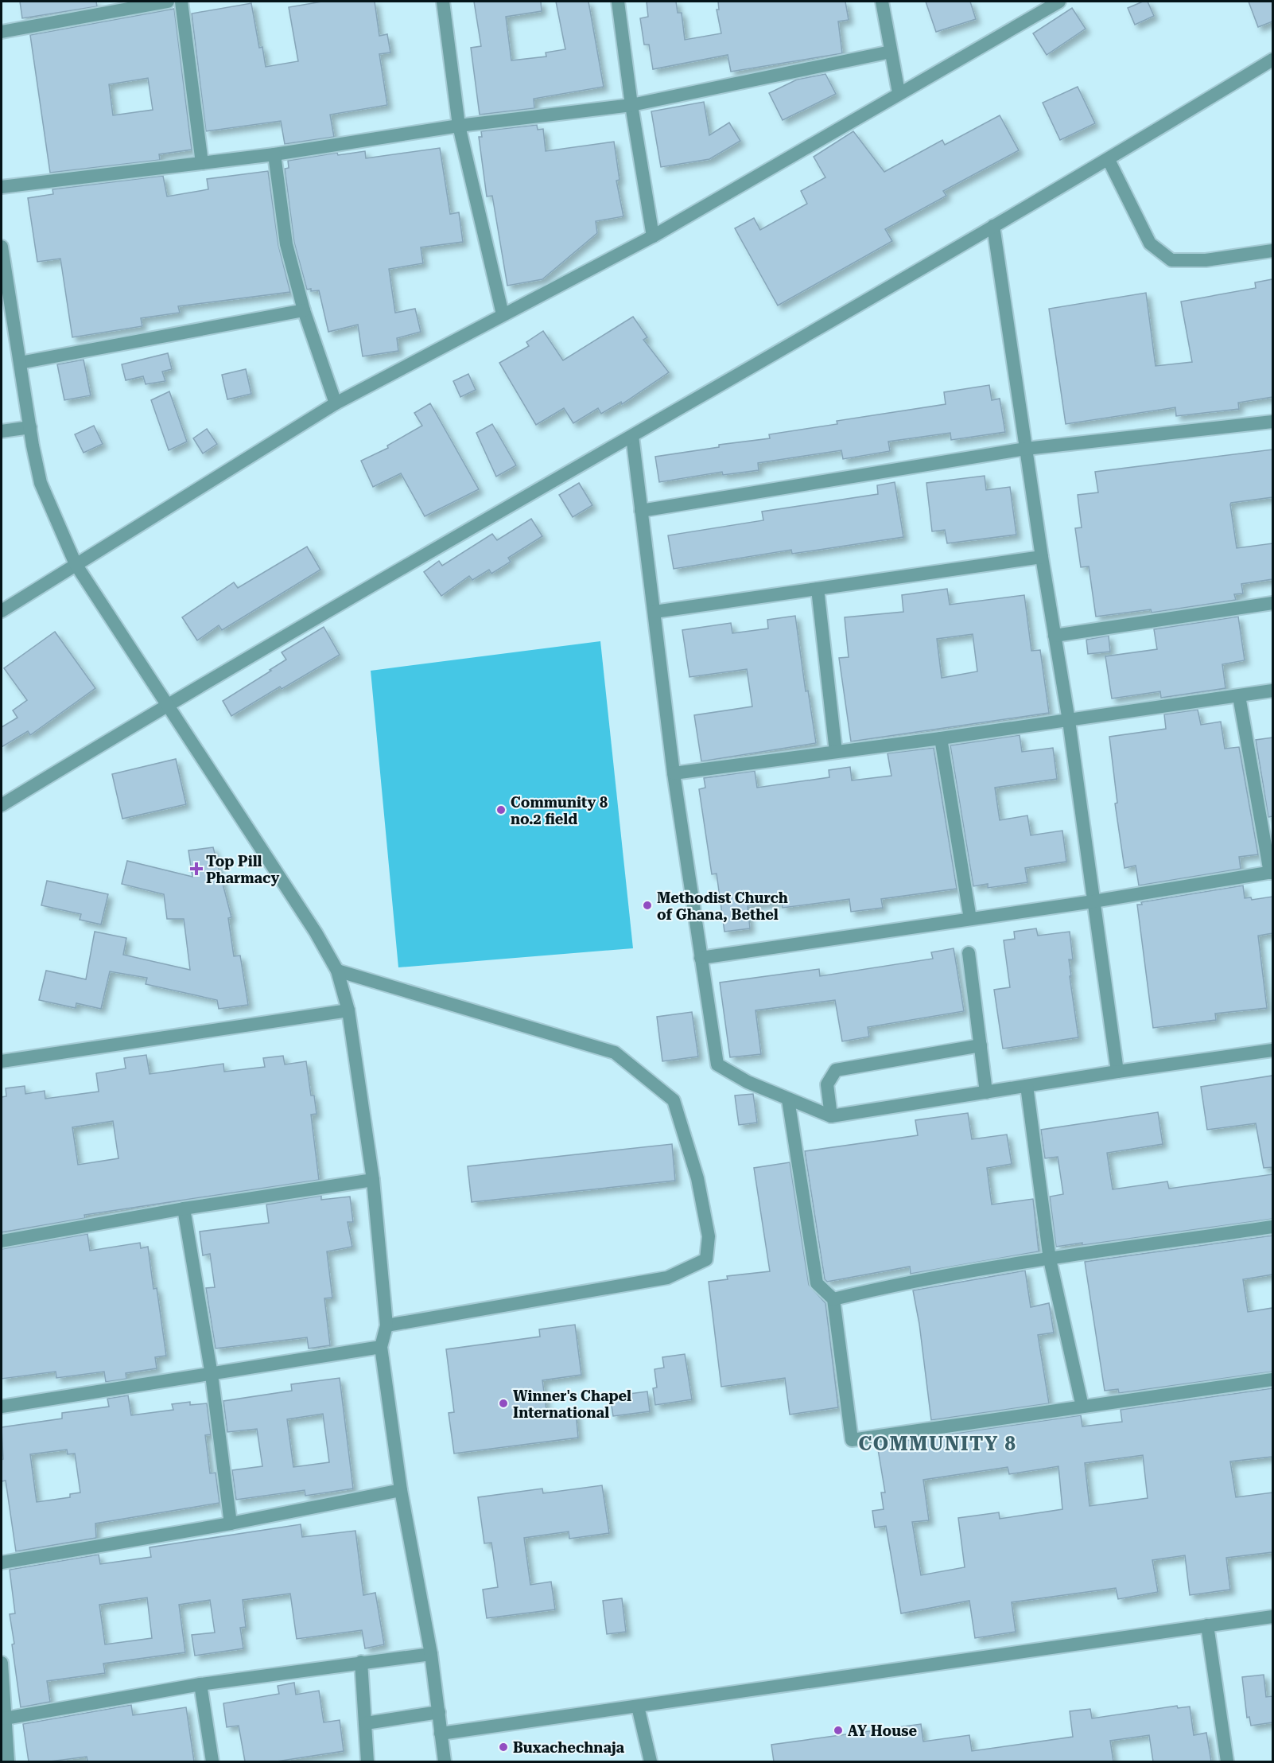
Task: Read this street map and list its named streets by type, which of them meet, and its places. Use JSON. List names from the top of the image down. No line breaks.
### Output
{"districts":["COMMUNITY 8"],"places":{"other":["Community 8 no.2 field","Methodist Church of Ghana, Bethel","Winner's Chapel International","AY House","Buxachechnaja"],"health":["Top Pill Pharmacy"]}}
